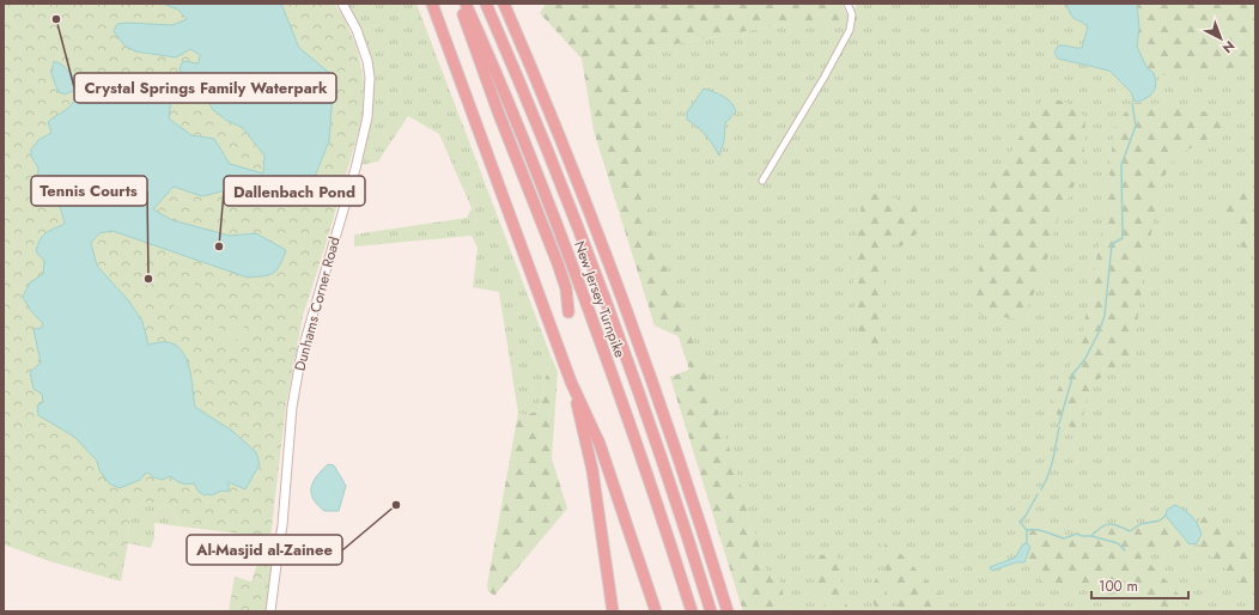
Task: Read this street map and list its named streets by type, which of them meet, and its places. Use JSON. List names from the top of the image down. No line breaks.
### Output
{"streets":{"highway":["New Jersey Turnpike"],"street":["Dunhams Corner Road"]},"places":["Crystal Springs Family Waterpark","Dallenbach Pond","Tennis Courts","Al-Masjid al-Zainee"],"scale_bar":"100 m","north":"bottom right"}
